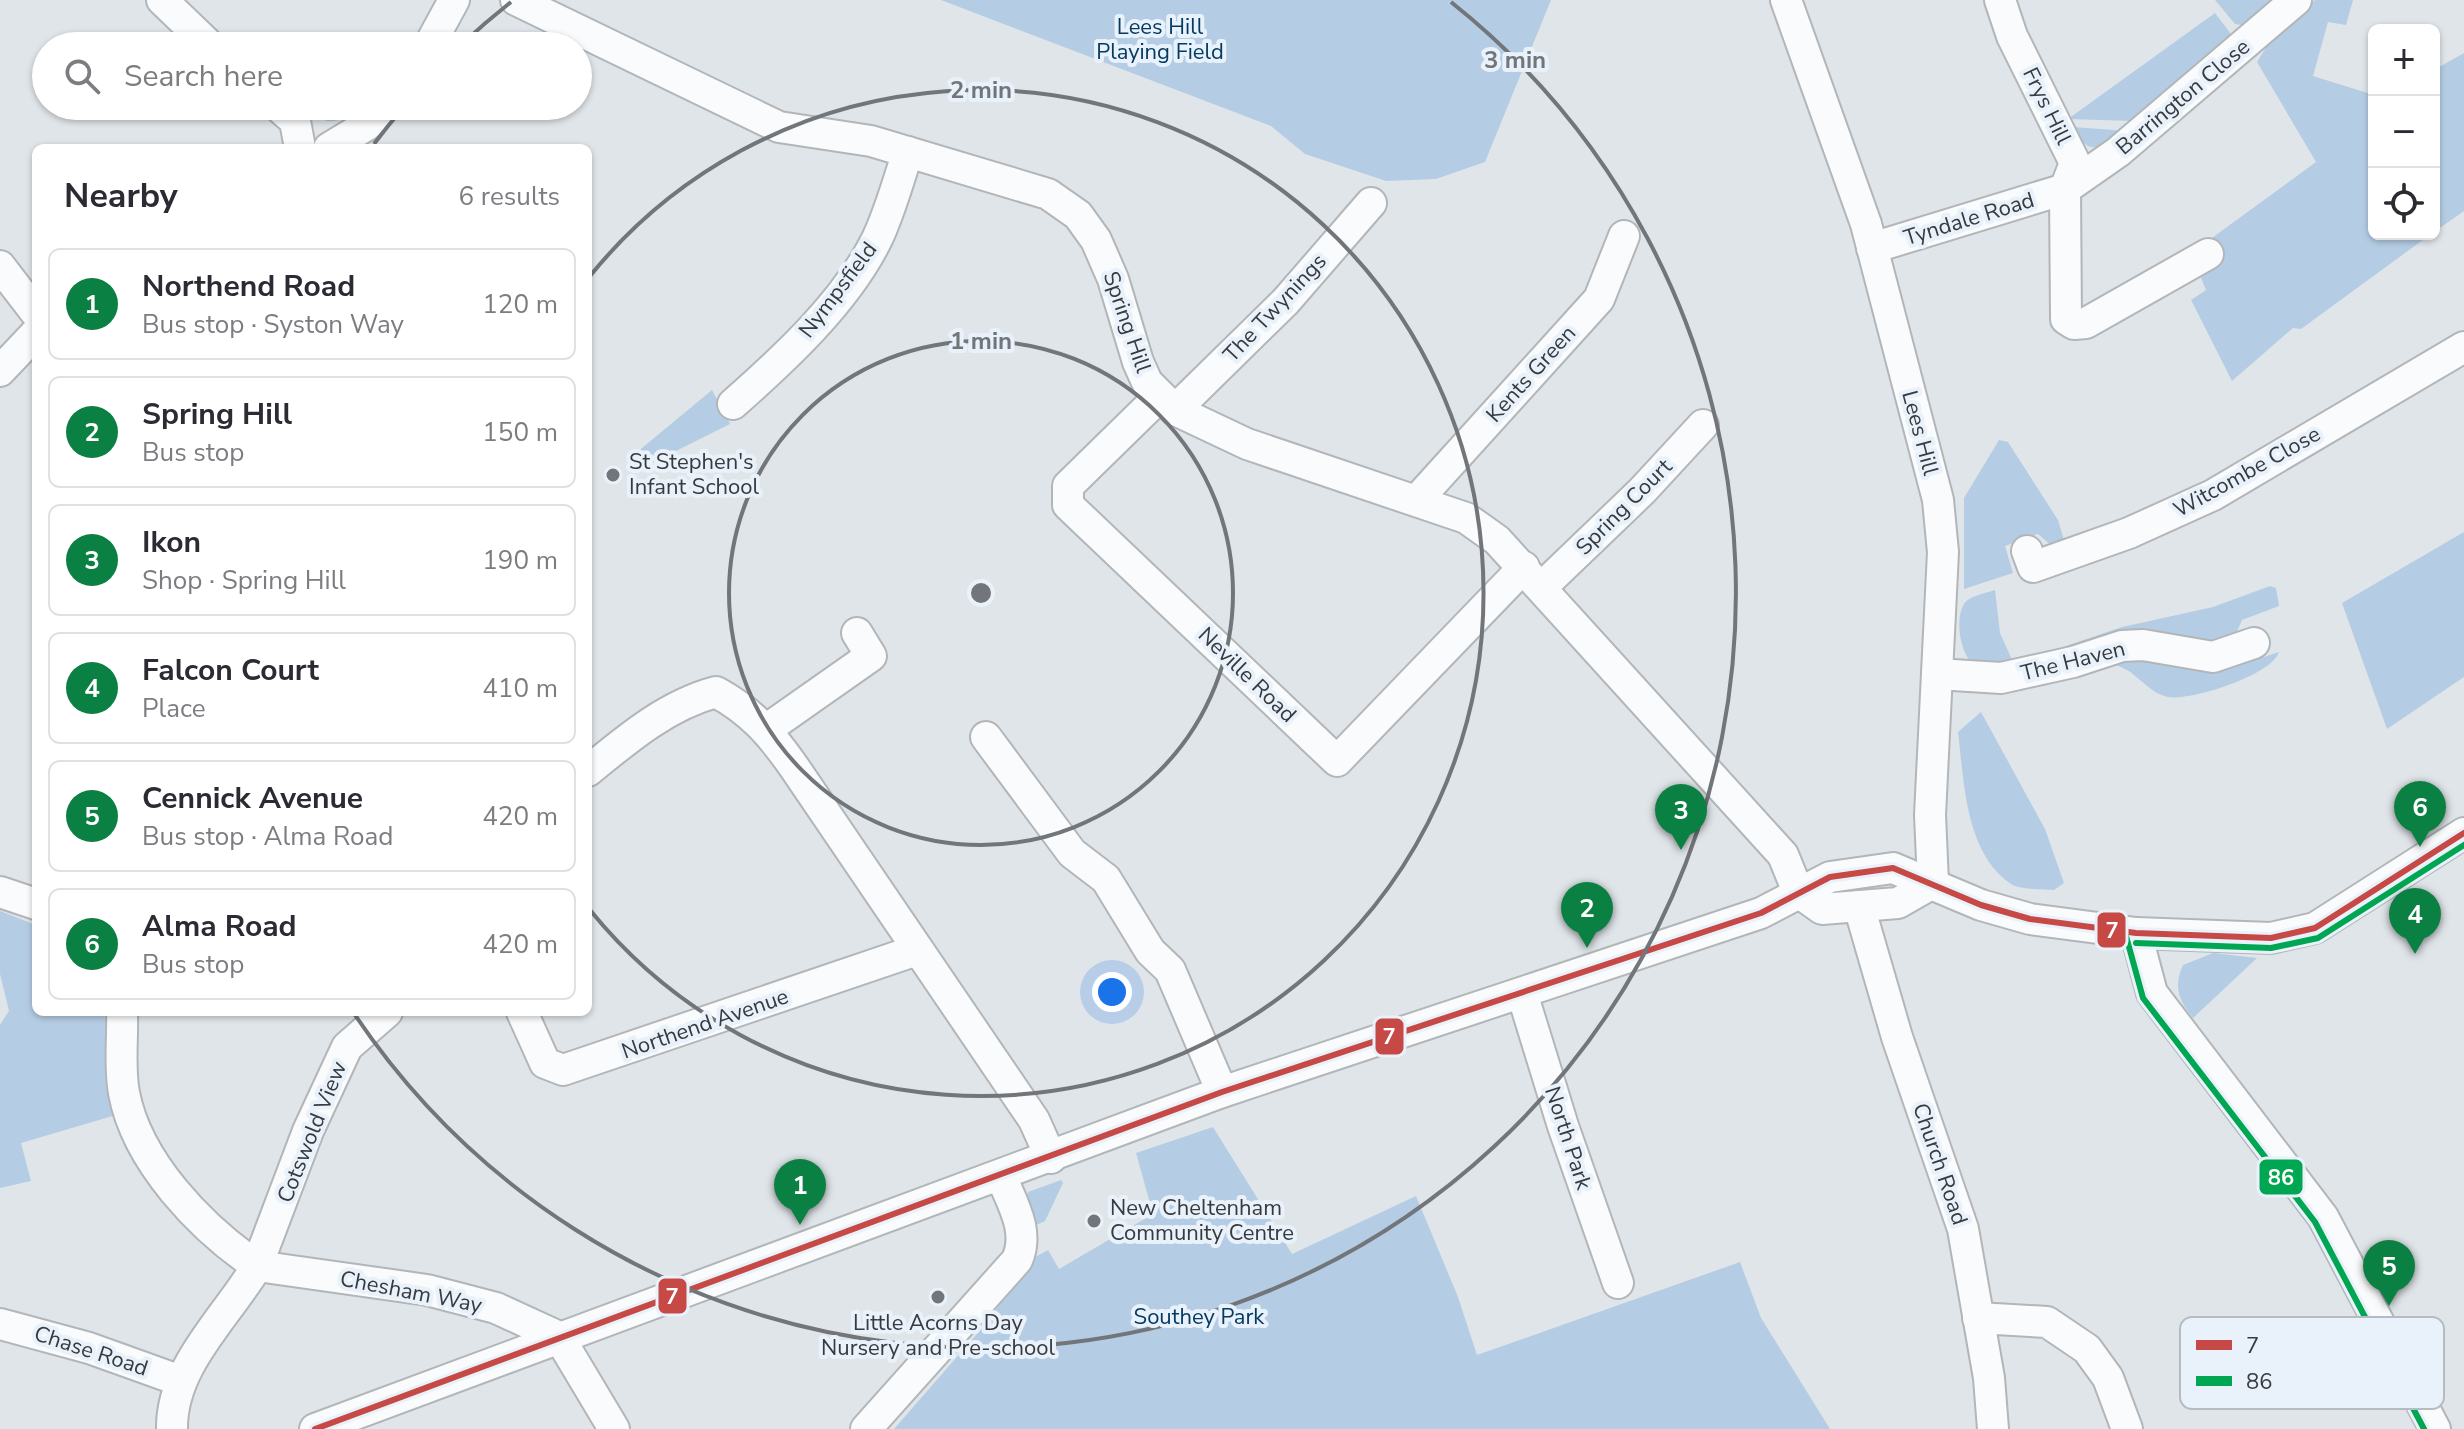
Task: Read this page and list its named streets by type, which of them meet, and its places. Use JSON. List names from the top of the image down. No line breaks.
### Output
{"streets":{"street":["Barrington Close","Frys Hill","Tyndale Road","Nympsfield","The Twynings","Spring Hill","Kents Green","Lees Hill","Witcombe Close","Spring Court","The Haven","Neville Road","Northend Avenue","Cotswold View","North Park","Church Road","Chesham Way","Chase Road"]},"crossings":[["Barrington Close","Frys Hill"],["Barrington Close","Tyndale Road"],["Frys Hill","Tyndale Road"],["Tyndale Road","Lees Hill"],["Nympsfield","Spring Hill"],["The Twynings","Spring Hill"],["The Twynings","Neville Road"],["Spring Hill","Neville Road"],["Lees Hill","The Haven"],["Spring Court","Neville Road"],["Cotswold View","Chesham Way"],["Cotswold View","Chase Road"]],"parks":["Lees Hill Playing Field","Southey Park"],"places":["St Stephen's Infant School","New Cheltenham Community Centre","Little Acorns Day Nursery and Pre-school"],"lines":["transit line 7","transit line 86"],"legend":["7","86"],"page":{"map_buttons":["+","−"],"search":"Search here","heading":["Nearby","6 results"],"list":[{"mark":"1","name":"Northend Road","note":"Bus stop · Syston Way","value":"120 m"},{"mark":"2","name":"Spring Hill","note":"Bus stop","value":"150 m"},{"mark":"3","name":"Ikon","note":"Shop · Spring Hill","value":"190 m"},{"mark":"4","name":"Falcon Court","note":"Place","value":"410 m"},{"mark":"5","name":"Cennick Avenue","note":"Bus stop · Alma Road","value":"420 m"},{"mark":"6","name":"Alma Road","note":"Bus stop","value":"420 m"}],"pins":["6","3","2","4","1","5"]},"rings":["3 min","2 min","1 min"]}
